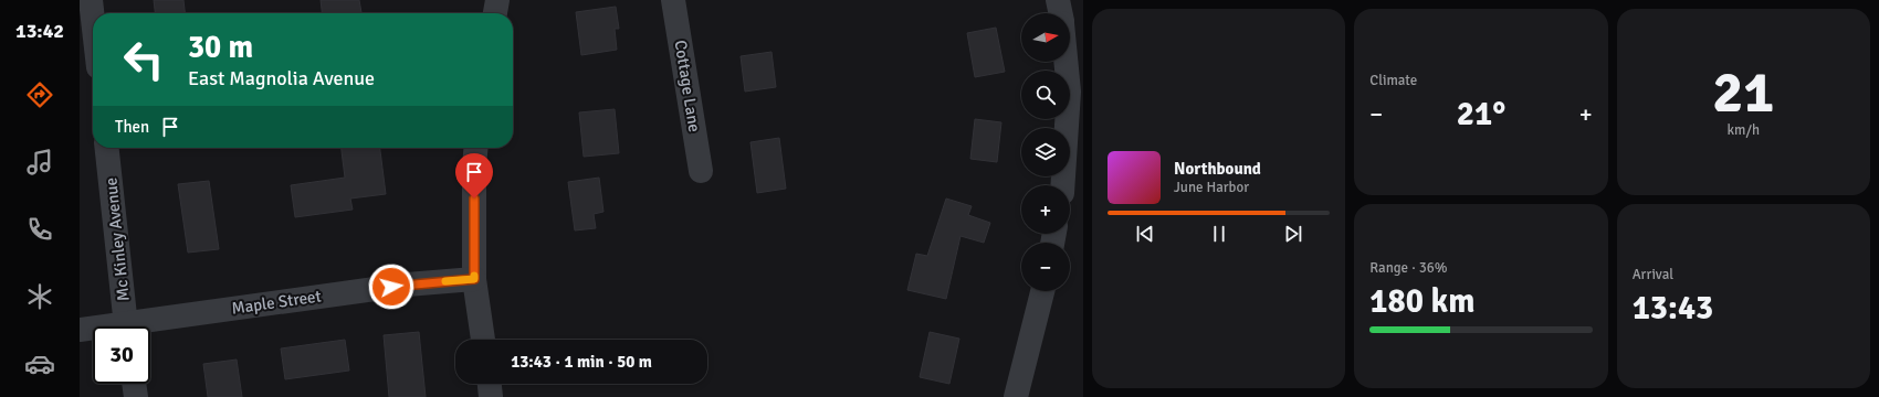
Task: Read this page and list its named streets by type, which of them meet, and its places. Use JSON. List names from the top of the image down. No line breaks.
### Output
{"streets":{"street":["Cottage Lane","Mc Kinley Avenue","Maple Street"]},"north":"right","page":{"tabs":"13:42","tile":["Climate",["21","km/h"],["Range · 36%","180 km"],["Arrival","13:43"]],"map_buttons":["+","−"],"turn":["30 m","East Magnolia Avenue"],"heat":["−","21°","+"],"then":"Then","song":["Northbound","June Harbor"],"limit":"30","trip":"13:43 · 1 min · 50 m"}}
